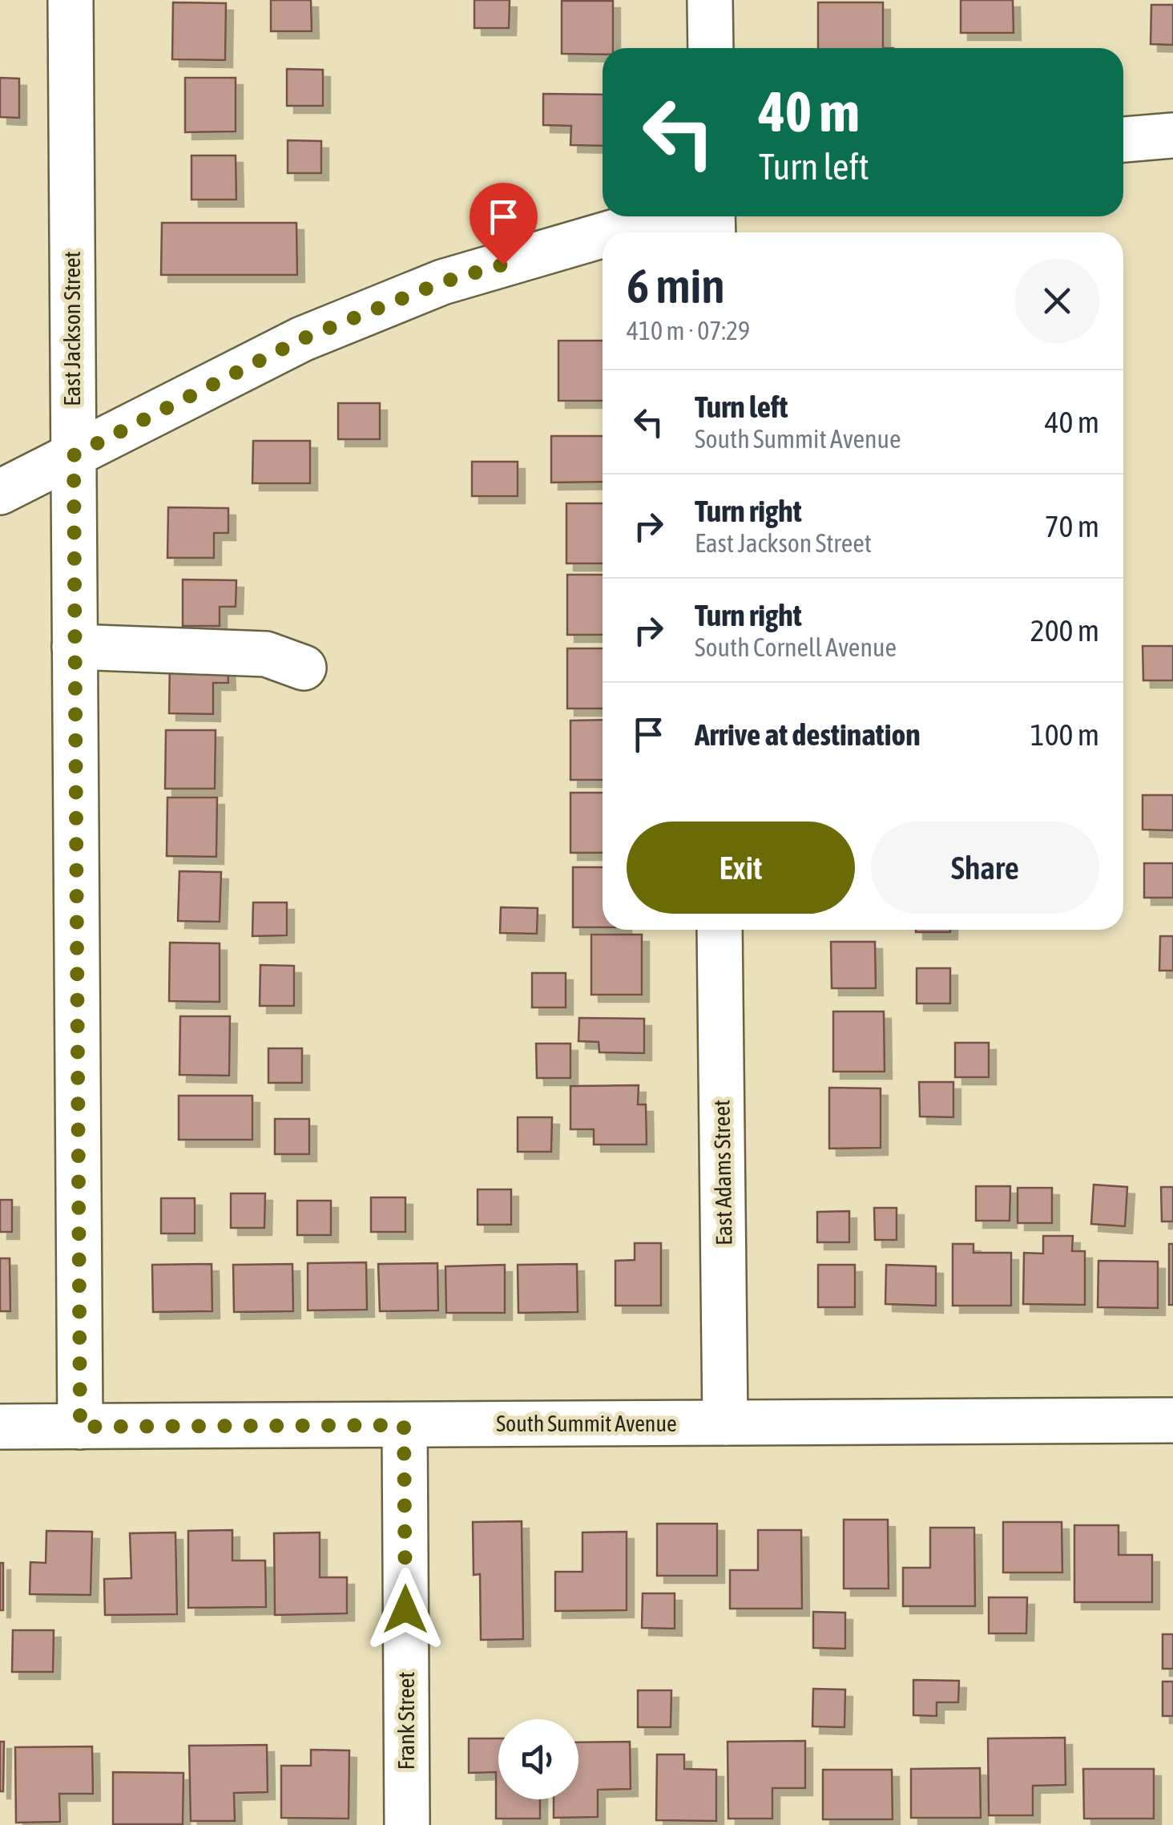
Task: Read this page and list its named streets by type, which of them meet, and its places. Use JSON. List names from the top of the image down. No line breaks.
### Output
{"streets":{"street":["East Jackson Street","East Adams Street","South Summit Avenue","Frank Street"]},"crossings":[["East Jackson Street","South Summit Avenue"],["East Adams Street","South Summit Avenue"],["South Summit Avenue","Frank Street"]],"page":{"turn":["40 m","Turn left"],"heading":["6 min","410 m · 07:29"],"list":[{"name":"Turn left","note":"South Summit Avenue","value":"40 m"},{"name":"Turn right","note":"East Jackson Street","value":"70 m"},{"name":"Turn right","note":"South Cornell Avenue","value":"200 m"},{"name":"Arrive at destination","value":"100 m"}],"buttons":["Exit","Share"]}}
